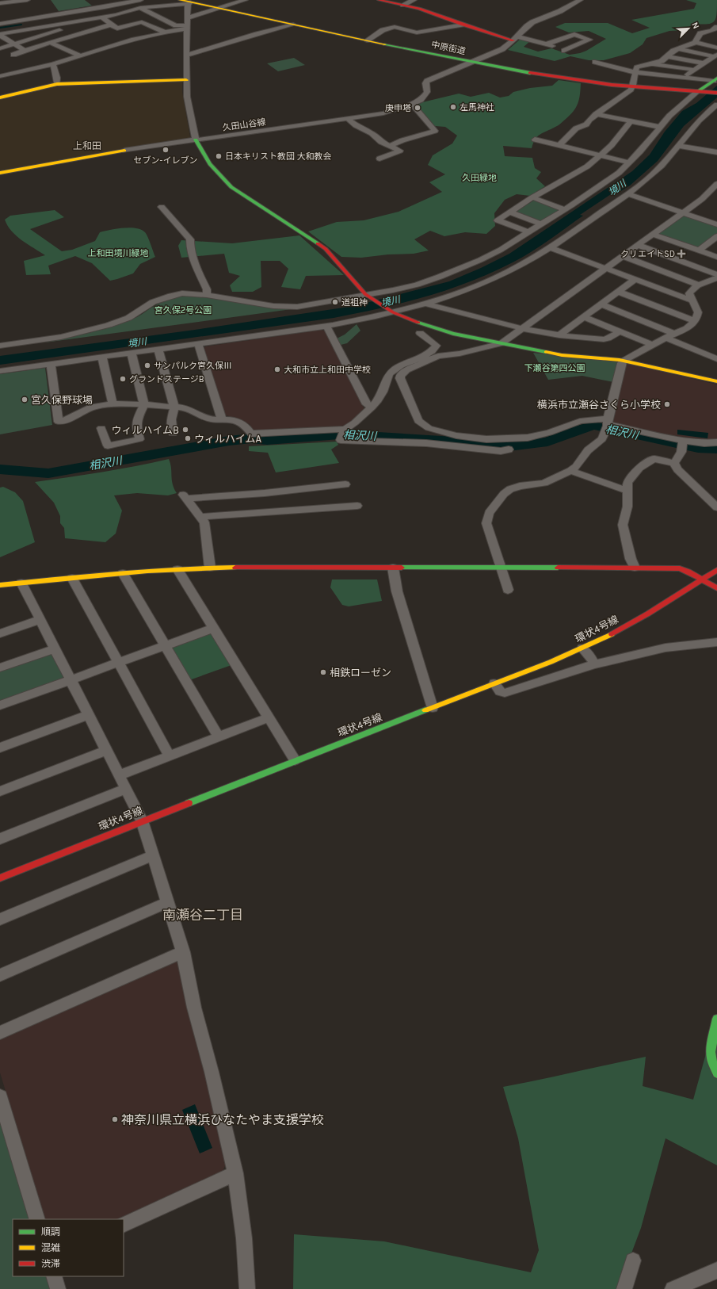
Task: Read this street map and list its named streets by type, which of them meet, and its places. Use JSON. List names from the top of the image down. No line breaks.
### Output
{"streets":{"street":["中原街道","久田山谷線","環状4号線"]},"crossings":[["中原街道","久田山谷線"]],"districts":["上和田","南瀬谷二丁目"],"water":["境川","相沢川"],"parks":["久田緑地","上和田境川緑地","宮久保2号公園","下瀬谷第四公園"],"places":{"other":["左馬神社","庚申塔","セブン-イレブン","日本キリスト教団 大和教会","道祖神","サンパルク宮久保Ⅲ","大和市立上和田中学校","グランドステージB","宮久保野球場","横浜市立瀬谷さくら小学校","ウィルハイムB","ウィルハイムA","相鉄ローゼン","神奈川県立横浜ひなたやま支援学校"],"health":["クリエイトSD"]},"legend":["順調","混雑","渋滞"],"north":"top right"}
